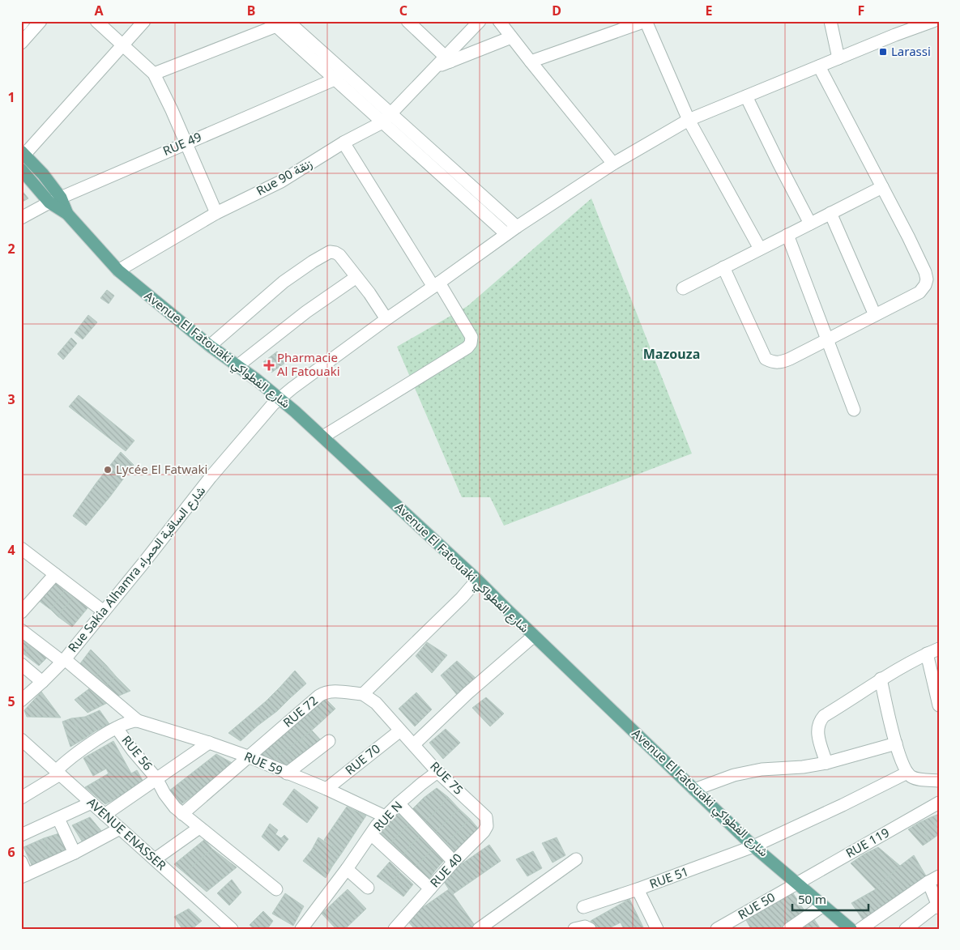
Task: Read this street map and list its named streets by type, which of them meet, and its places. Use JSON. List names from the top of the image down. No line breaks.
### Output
{"streets":{"main road":["Avenue El Fatouaki شارع الفطواكي"],"street":["RUE 49","Rue 90 زنقة","Rue Sakia Alhamra شارع الساقية الحمراء","RUE 72","RUE 56","RUE 70","RUE 59","RUE 75","RUE N","AVENUE ENASSER","RUE 119","RUE 40","RUE 51","RUE 50"]},"crossings":[["RUE 49","Avenue El Fatouaki شارع الفطواكي"],["Rue 90 زنقة","Avenue El Fatouaki شارع الفطواكي"],["Avenue El Fatouaki شارع الفطواكي","Rue Sakia Alhamra شارع الساقية الحمراء"],["Avenue El Fatouaki شارع الفطواكي","RUE 119"],["Avenue El Fatouaki شارع الفطواكي","RUE 51"],["Avenue El Fatouaki شارع الفطواكي","RUE 50"],["RUE 72","RUE 56"],["RUE 72","RUE 59"],["RUE 72","RUE 75"],["RUE 70","RUE 59"],["RUE 70","RUE 75"],["RUE 59","RUE N"],["RUE 75","RUE N"],["RUE 75","RUE 40"],["RUE 119","RUE 50"]],"districts":["Mazouza"],"places":{"transit":["Larassi"],"health":["Pharmacie Al Fatouaki"],"other":["Lycée El Fatwaki"]},"scale_bar":"50 m","grid":{"columns":["A","B","C","D","E","F"],"rows":["1","2","3","4","5","6"]}}
